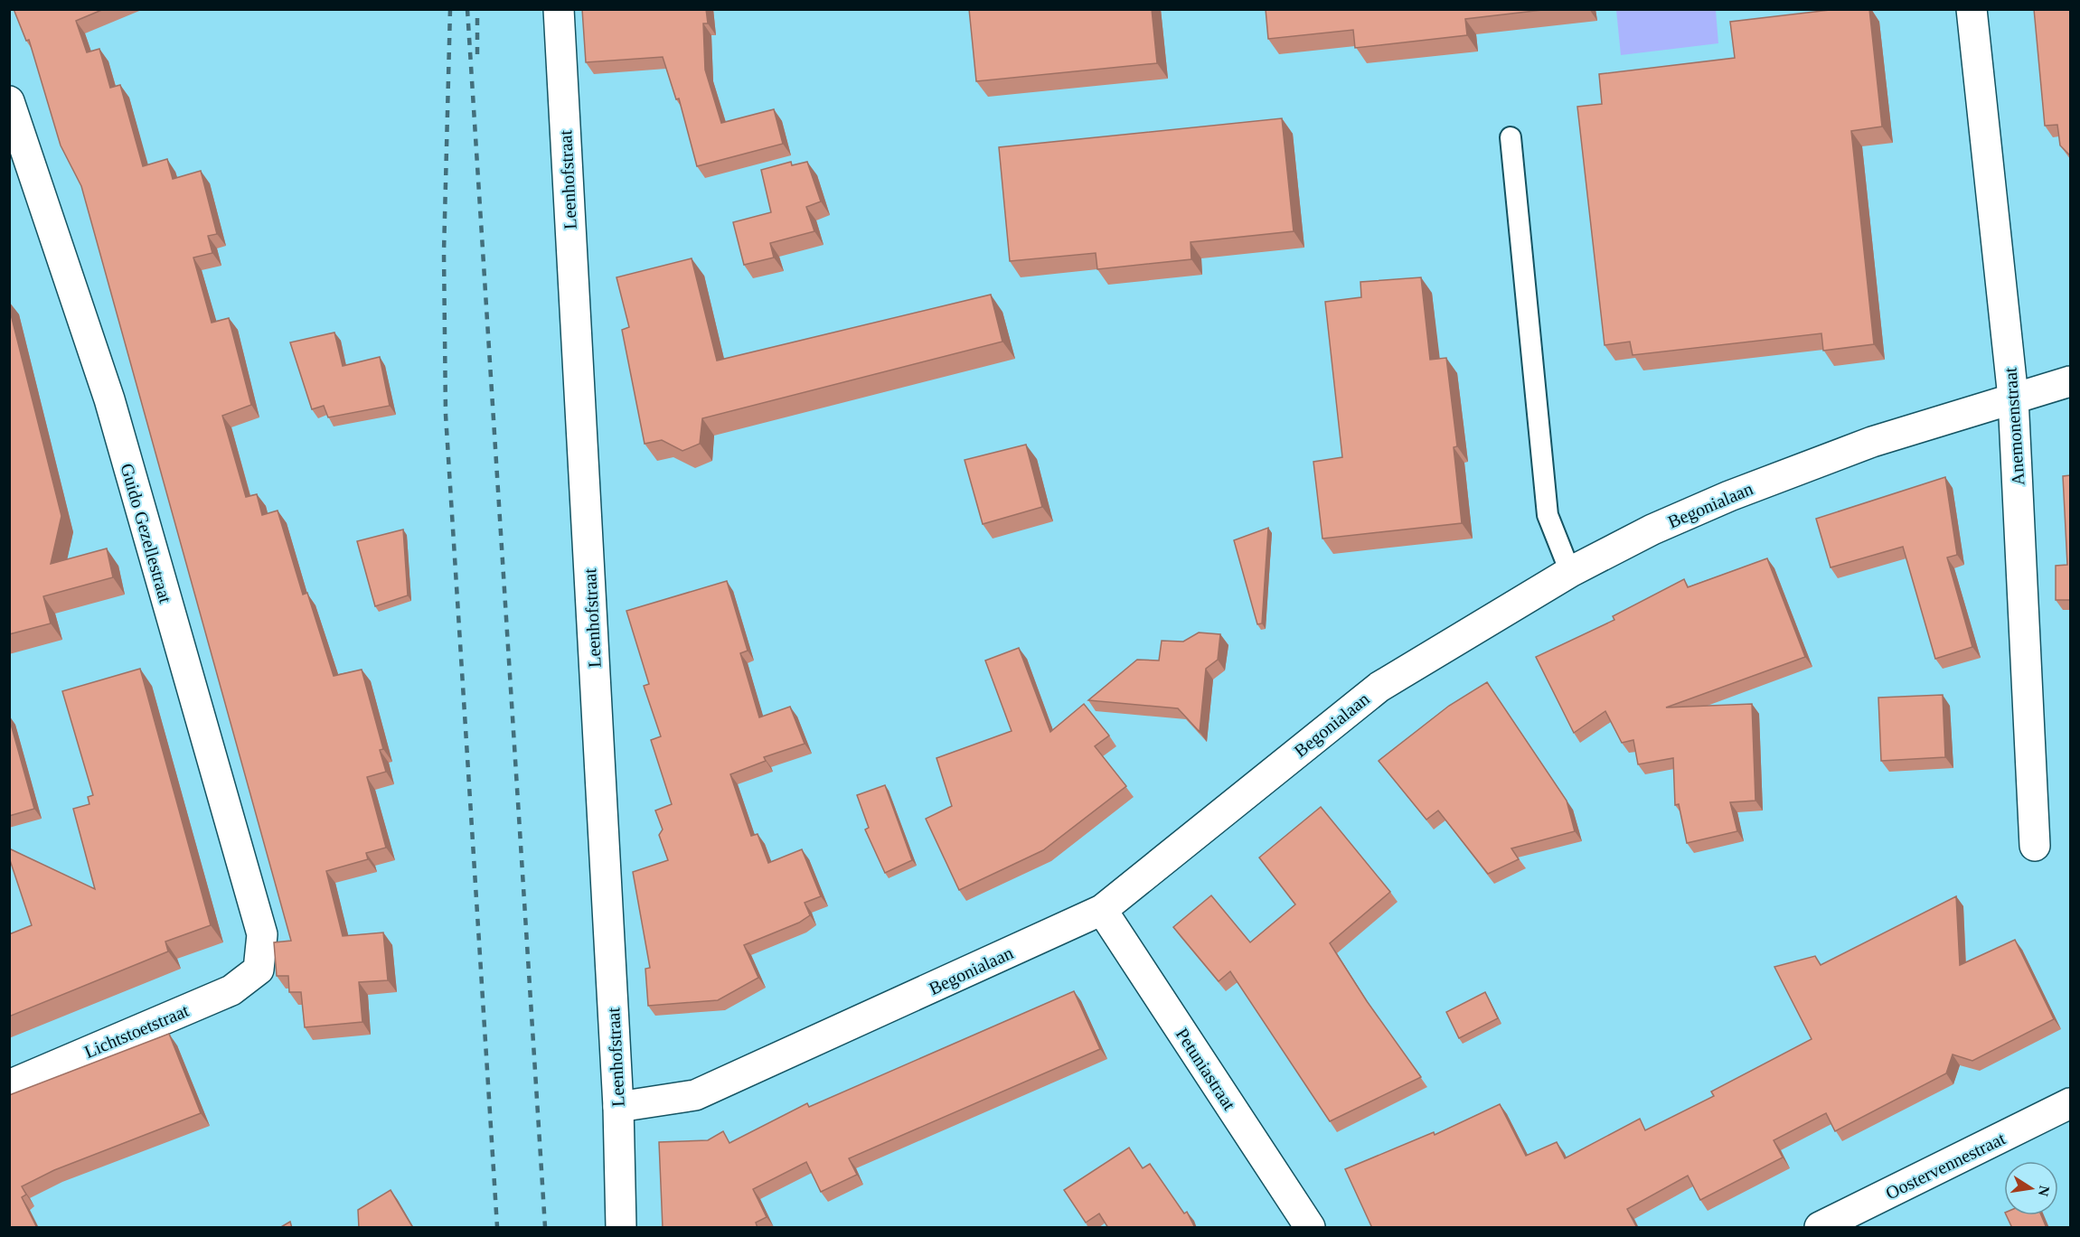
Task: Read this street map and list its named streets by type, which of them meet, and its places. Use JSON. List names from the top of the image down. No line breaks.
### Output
{"streets":{"street":["Leenhofstraat","Anemonenstraat","Begonialaan","Guido Gezellestraat","Lichtstoetstraat","Petuniastraat","Oostervennestraat"]},"crossings":[["Leenhofstraat","Begonialaan"],["Anemonenstraat","Begonialaan"],["Begonialaan","Petuniastraat"],["Guido Gezellestraat","Lichtstoetstraat"]],"north":"right"}
